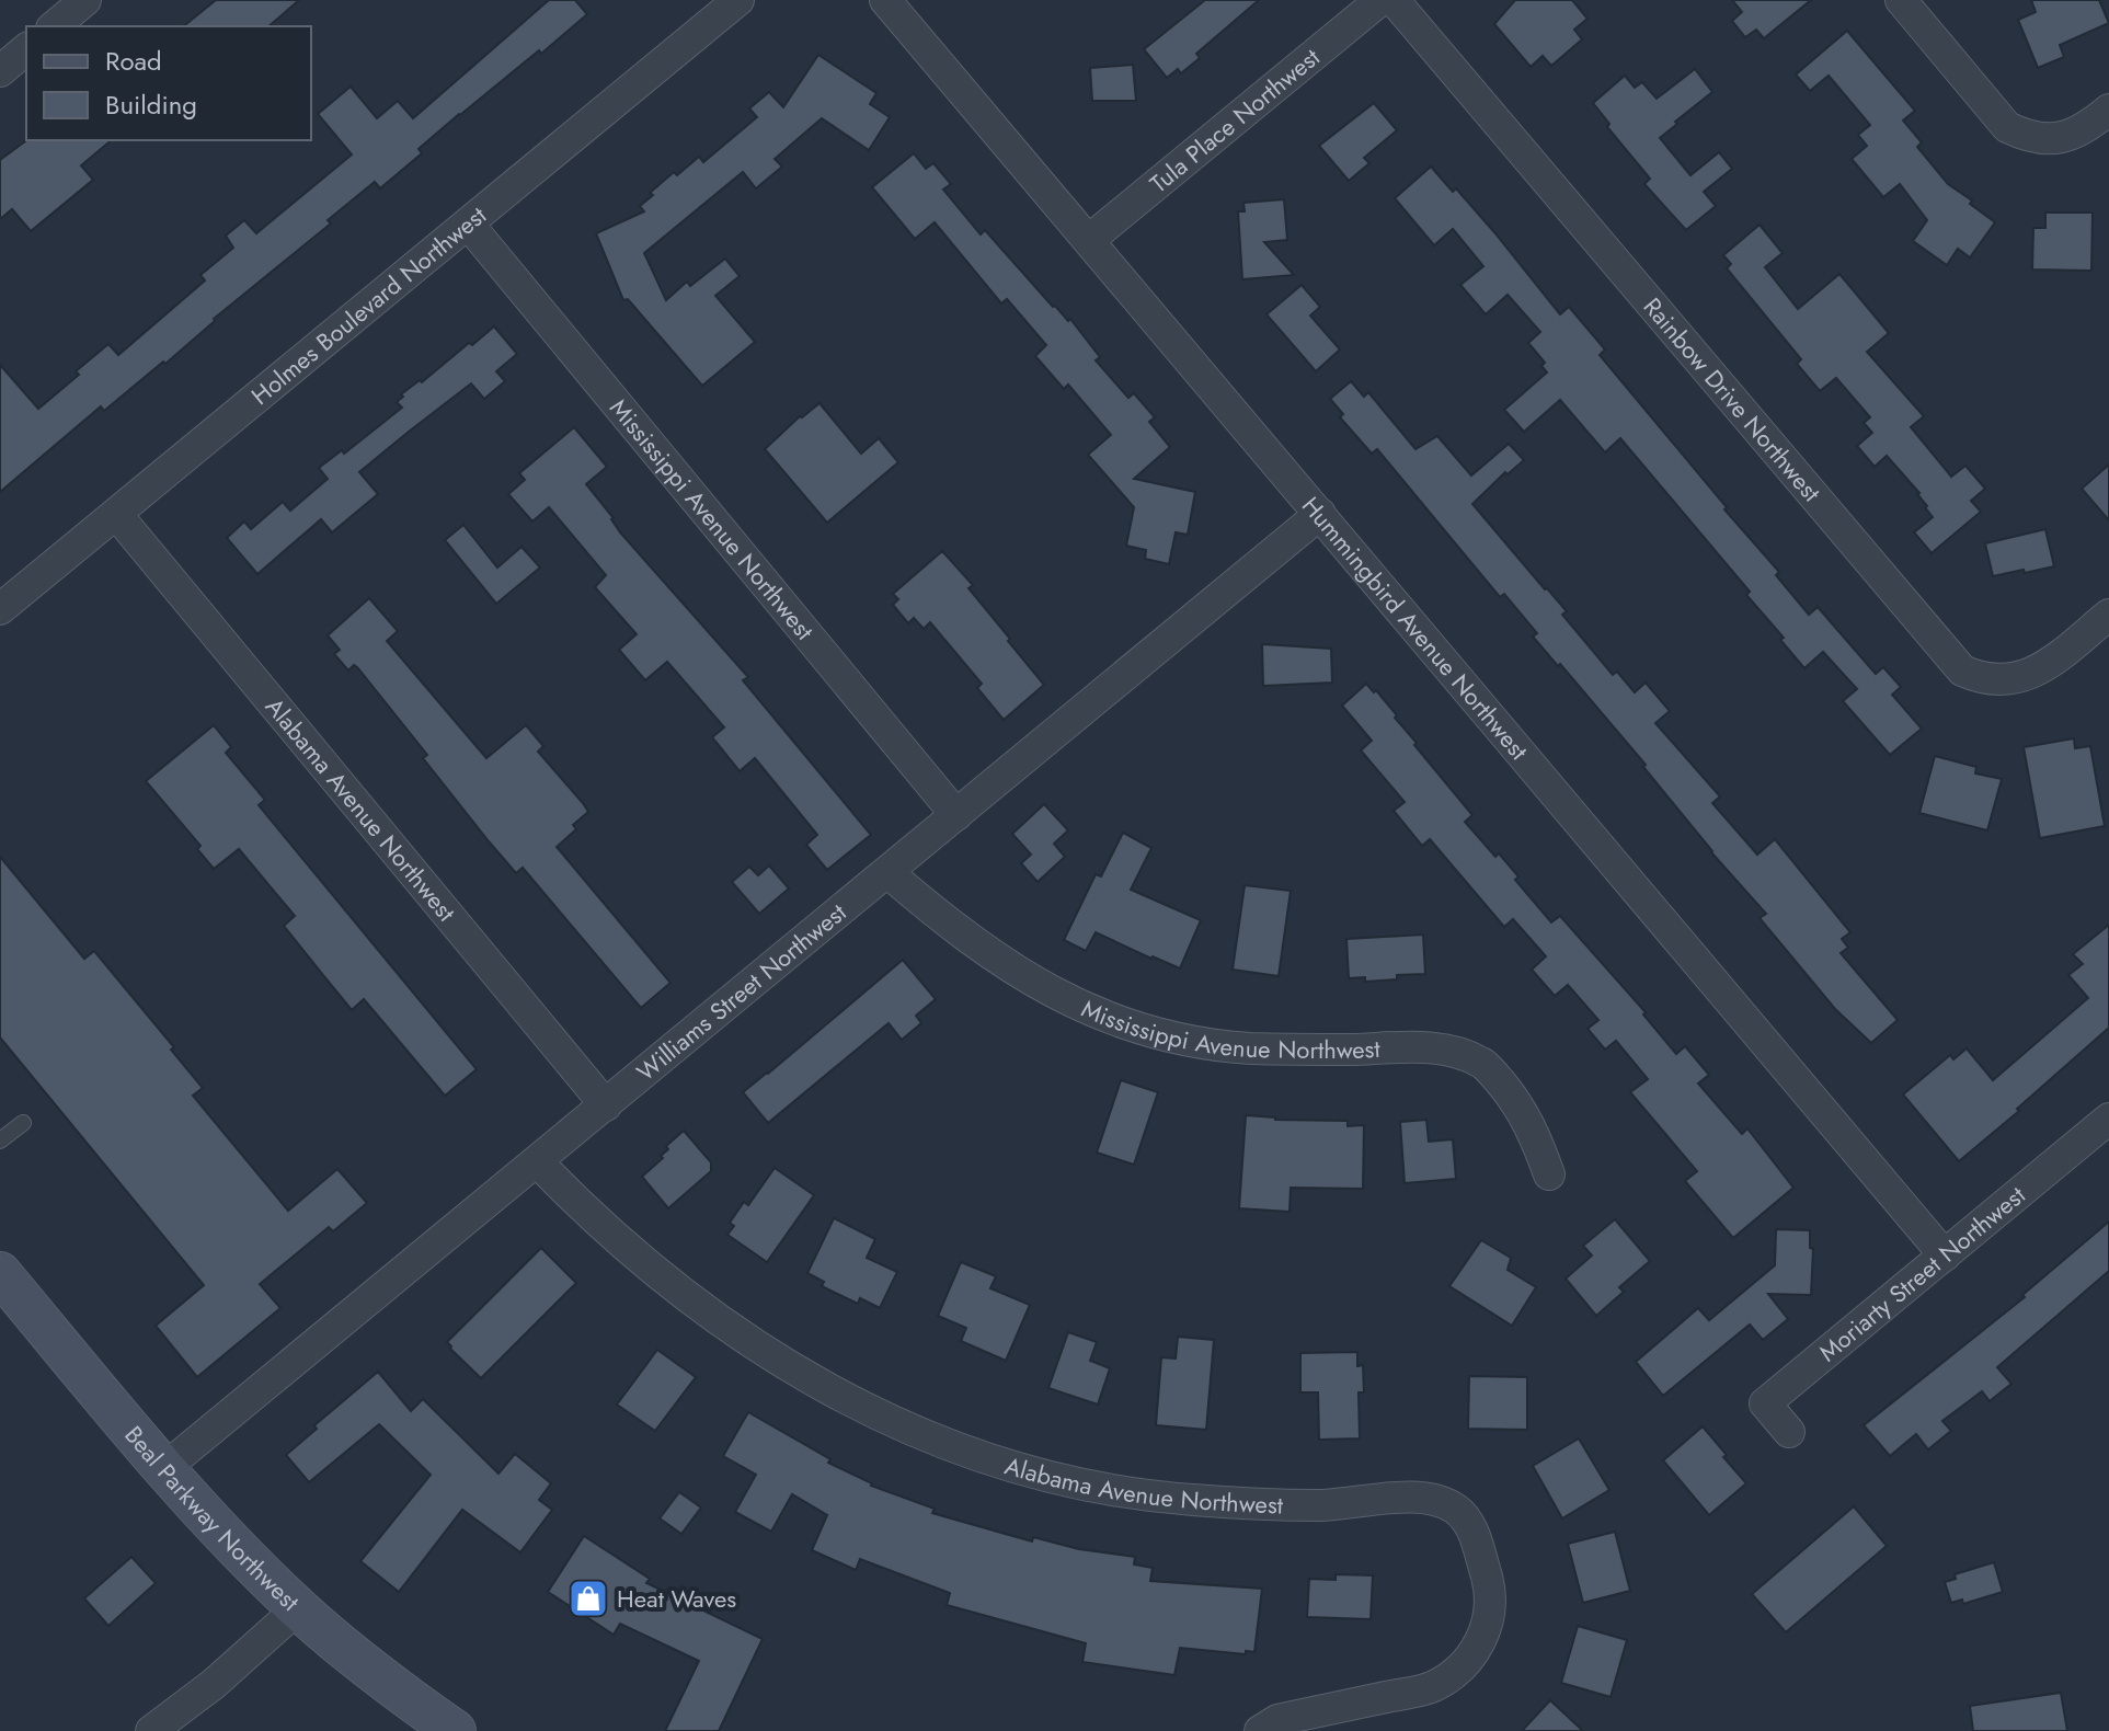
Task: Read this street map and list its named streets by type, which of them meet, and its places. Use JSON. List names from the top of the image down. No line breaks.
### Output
{"streets":{"main road":["Beal Parkway Northwest"],"street":["Tula Place Northwest","Holmes Boulevard Northwest","Rainbow Drive Northwest","Mississippi Avenue Northwest","Hummingbird Avenue Northwest","Alabama Avenue Northwest","Williams Street Northwest","Moriarty Street Northwest"]},"crossings":[["Tula Place Northwest","Hummingbird Avenue Northwest"],["Holmes Boulevard Northwest","Mississippi Avenue Northwest"],["Holmes Boulevard Northwest","Alabama Avenue Northwest"],["Mississippi Avenue Northwest","Williams Street Northwest"],["Hummingbird Avenue Northwest","Williams Street Northwest"],["Hummingbird Avenue Northwest","Moriarty Street Northwest"],["Alabama Avenue Northwest","Williams Street Northwest"],["Williams Street Northwest","Beal Parkway Northwest"]],"places":{"shop":["Heat Waves"]},"legend":["Road","Building"]}
